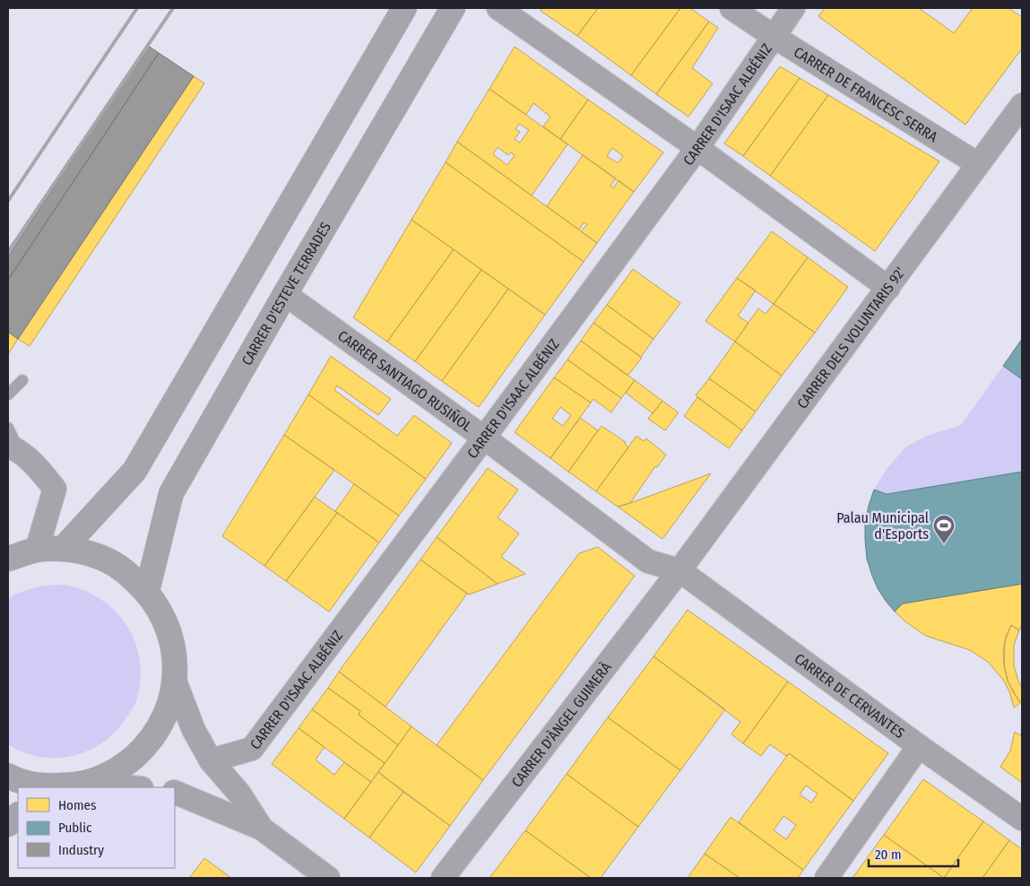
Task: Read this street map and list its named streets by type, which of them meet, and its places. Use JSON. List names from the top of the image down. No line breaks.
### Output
{"streets":{"street":["CARRER DE FRANCESC SERRA","CARRER D'ISAAC ALBÉNIZ","CARRER D'ESTEVE TERRADES","CARRER DELS VOLUNTARIS 92'","CARRER SANTIAGO RUSIÑOL","CARRER DE CERVANTES","CARRER D'ÀNGEL GUIMERÀ"]},"crossings":[["CARRER DE FRANCESC SERRA","CARRER D'ISAAC ALBÉNIZ"],["CARRER DE FRANCESC SERRA","CARRER DELS VOLUNTARIS 92'"],["CARRER D'ISAAC ALBÉNIZ","CARRER SANTIAGO RUSIÑOL"],["CARRER D'ESTEVE TERRADES","CARRER SANTIAGO RUSIÑOL"],["CARRER DELS VOLUNTARIS 92'","CARRER SANTIAGO RUSIÑOL"],["CARRER DELS VOLUNTARIS 92'","CARRER DE CERVANTES"],["CARRER DELS VOLUNTARIS 92'","CARRER D'ÀNGEL GUIMERÀ"],["CARRER SANTIAGO RUSIÑOL","CARRER DE CERVANTES"],["CARRER SANTIAGO RUSIÑOL","CARRER D'ÀNGEL GUIMERÀ"],["CARRER DE CERVANTES","CARRER D'ÀNGEL GUIMERÀ"]],"places":{"sports":["Palau Municipal d'Esports"]},"legend":["Homes","Public","Industry"],"scale_bar":"20 m"}
